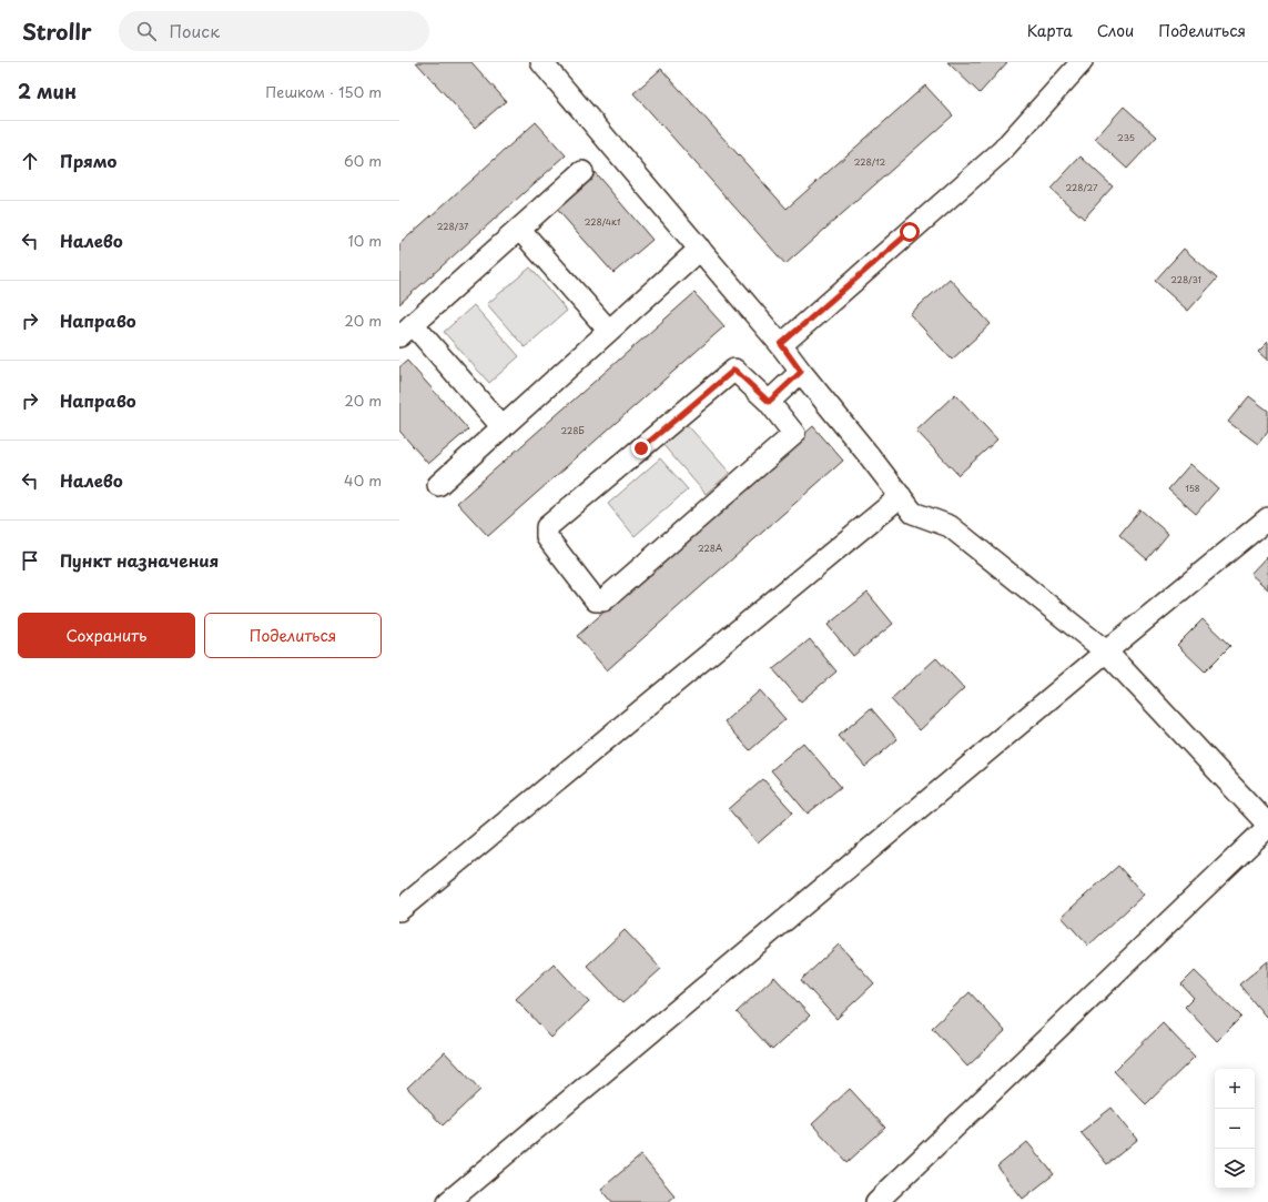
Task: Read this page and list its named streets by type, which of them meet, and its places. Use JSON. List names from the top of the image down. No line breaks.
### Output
{"house_numbers":["235","228/12","228/27","228/4к1","228/37","228/31","228Б","158","228А"],"page":{"header":"Strollr","search":"Поиск","nav":["Карта","Слои","Поделиться"],"heading":["2 мин","Пешком · 150 m"],"list":[["Прямо","60 m"],["Налево","10 m"],["Направо","20 m"],["Направо","20 m"],["Налево","40 m"],"Пункт назначения"],"buttons":["Сохранить","Поделиться"],"map_buttons":["+","−"]}}
